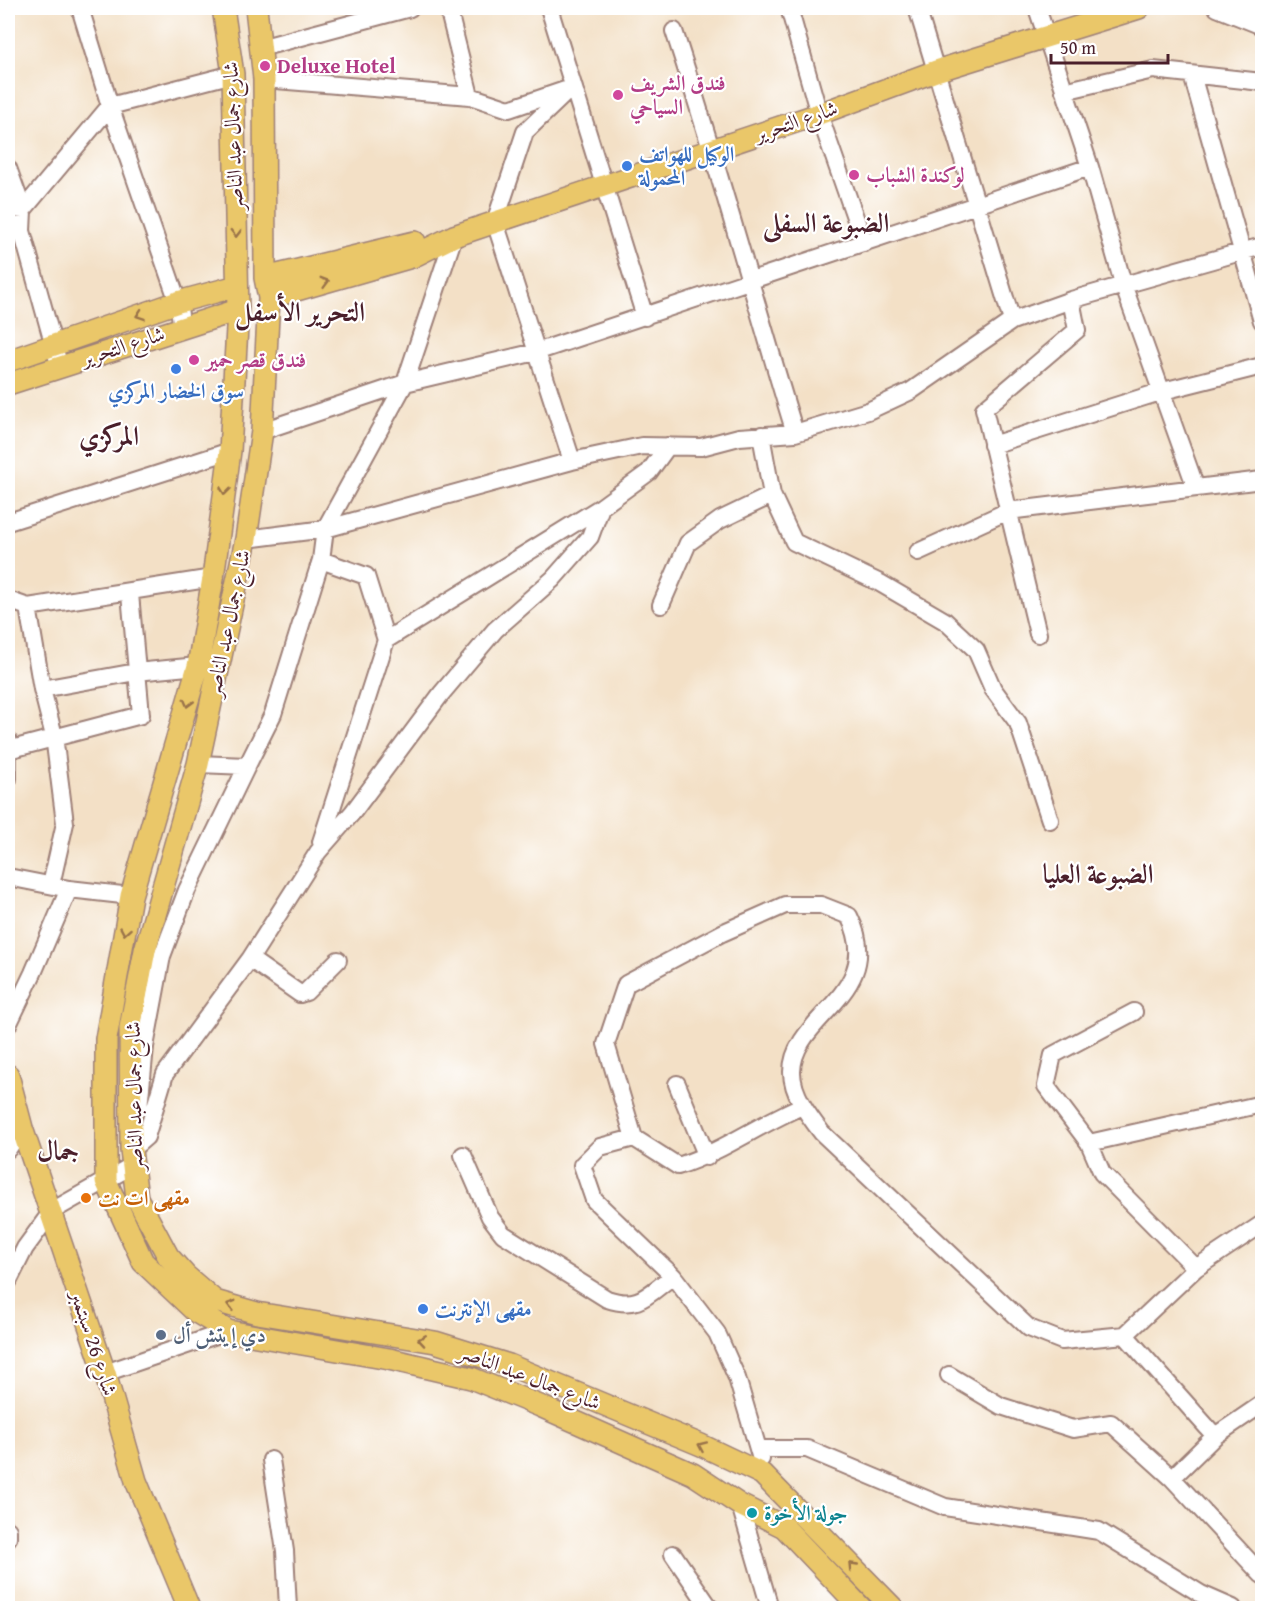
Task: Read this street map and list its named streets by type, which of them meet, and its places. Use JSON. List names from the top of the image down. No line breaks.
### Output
{"streets":{"main road":["شارع التحرير","شارع جمال عبد الناصر","شارع 26 سبتمبر"]},"crossings":[["شارع التحرير","شارع جمال عبد الناصر"]],"districts":["الضبوعة السفلى","التحرير الأسفل","المركزي","الضبوعة العليا","جمال"],"places":["Deluxe Hotel","فندق الشريف السياحي","الوكيل للهواتف المحمولة","لوكندة الشباب","فندق قصر حمير","سوق الخضار المركزي","مقهى ات نت","مقهى الإنترنت","دي إيتش أل","جولة الأخوة"],"scale_bar":"50 m"}
